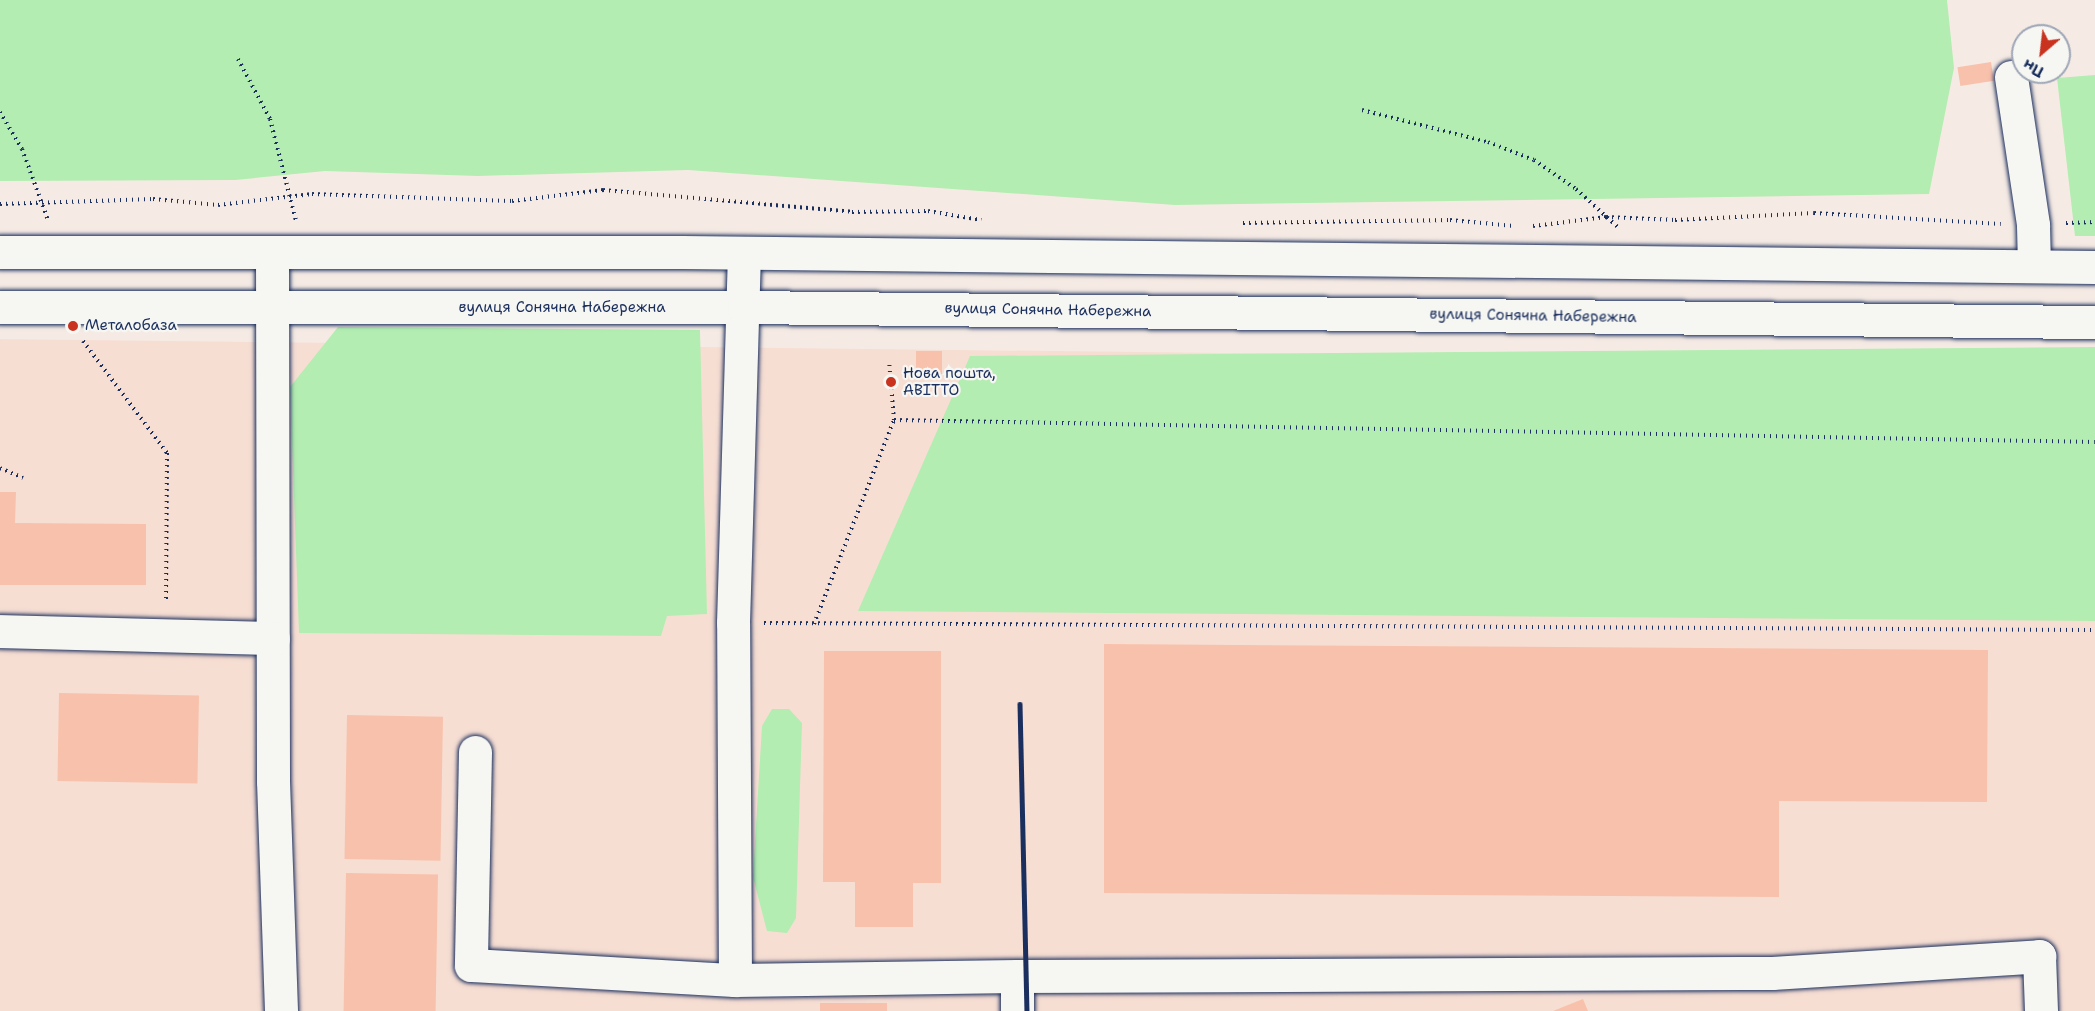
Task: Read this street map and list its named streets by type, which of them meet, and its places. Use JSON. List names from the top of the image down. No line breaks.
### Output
{"streets":{"main road":["вулиця Сонячна Набережна"]},"places":["Металобаза","Нова пошта, АВІТТО"],"north":"bottom left"}
